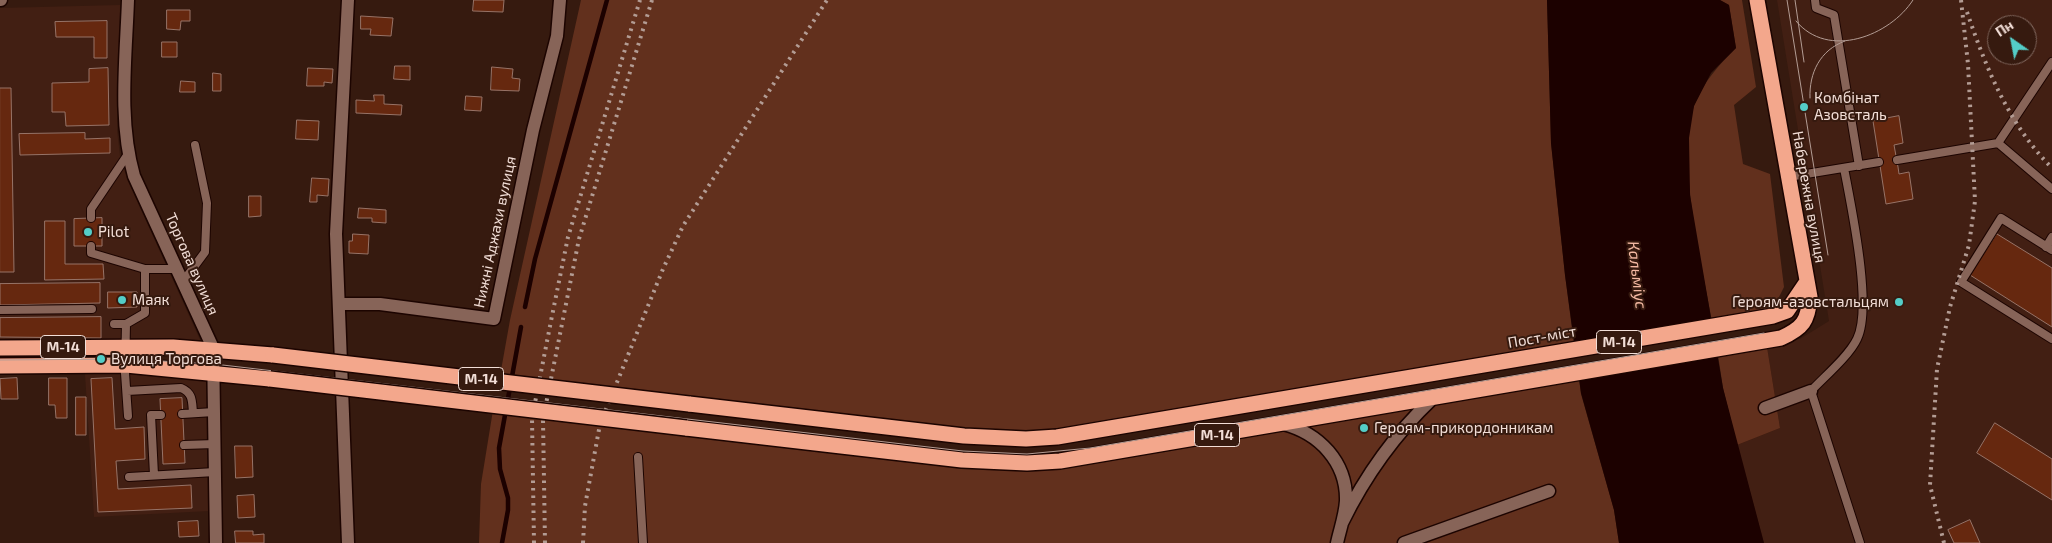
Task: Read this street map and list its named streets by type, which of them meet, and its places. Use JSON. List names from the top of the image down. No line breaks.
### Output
{"streets":{"highway":["Набережна вулиця","Пост-міст","М-14"],"street":["Нижні Аджахи вулиця","Торгова вулиця"]},"crossings":[["Набережна вулиця","Пост-міст"],["Набережна вулиця","М-14"],["Торгова вулиця","Пост-міст"],["Торгова вулиця","М-14"],["Пост-міст","М-14"]],"water":["Кальміус"],"places":["Комбінат Азовсталь","Pilot","Маяк","Героям-азовстальцям","Вулиця Торгова","Героям-прикордонникам"],"north":"top left"}
